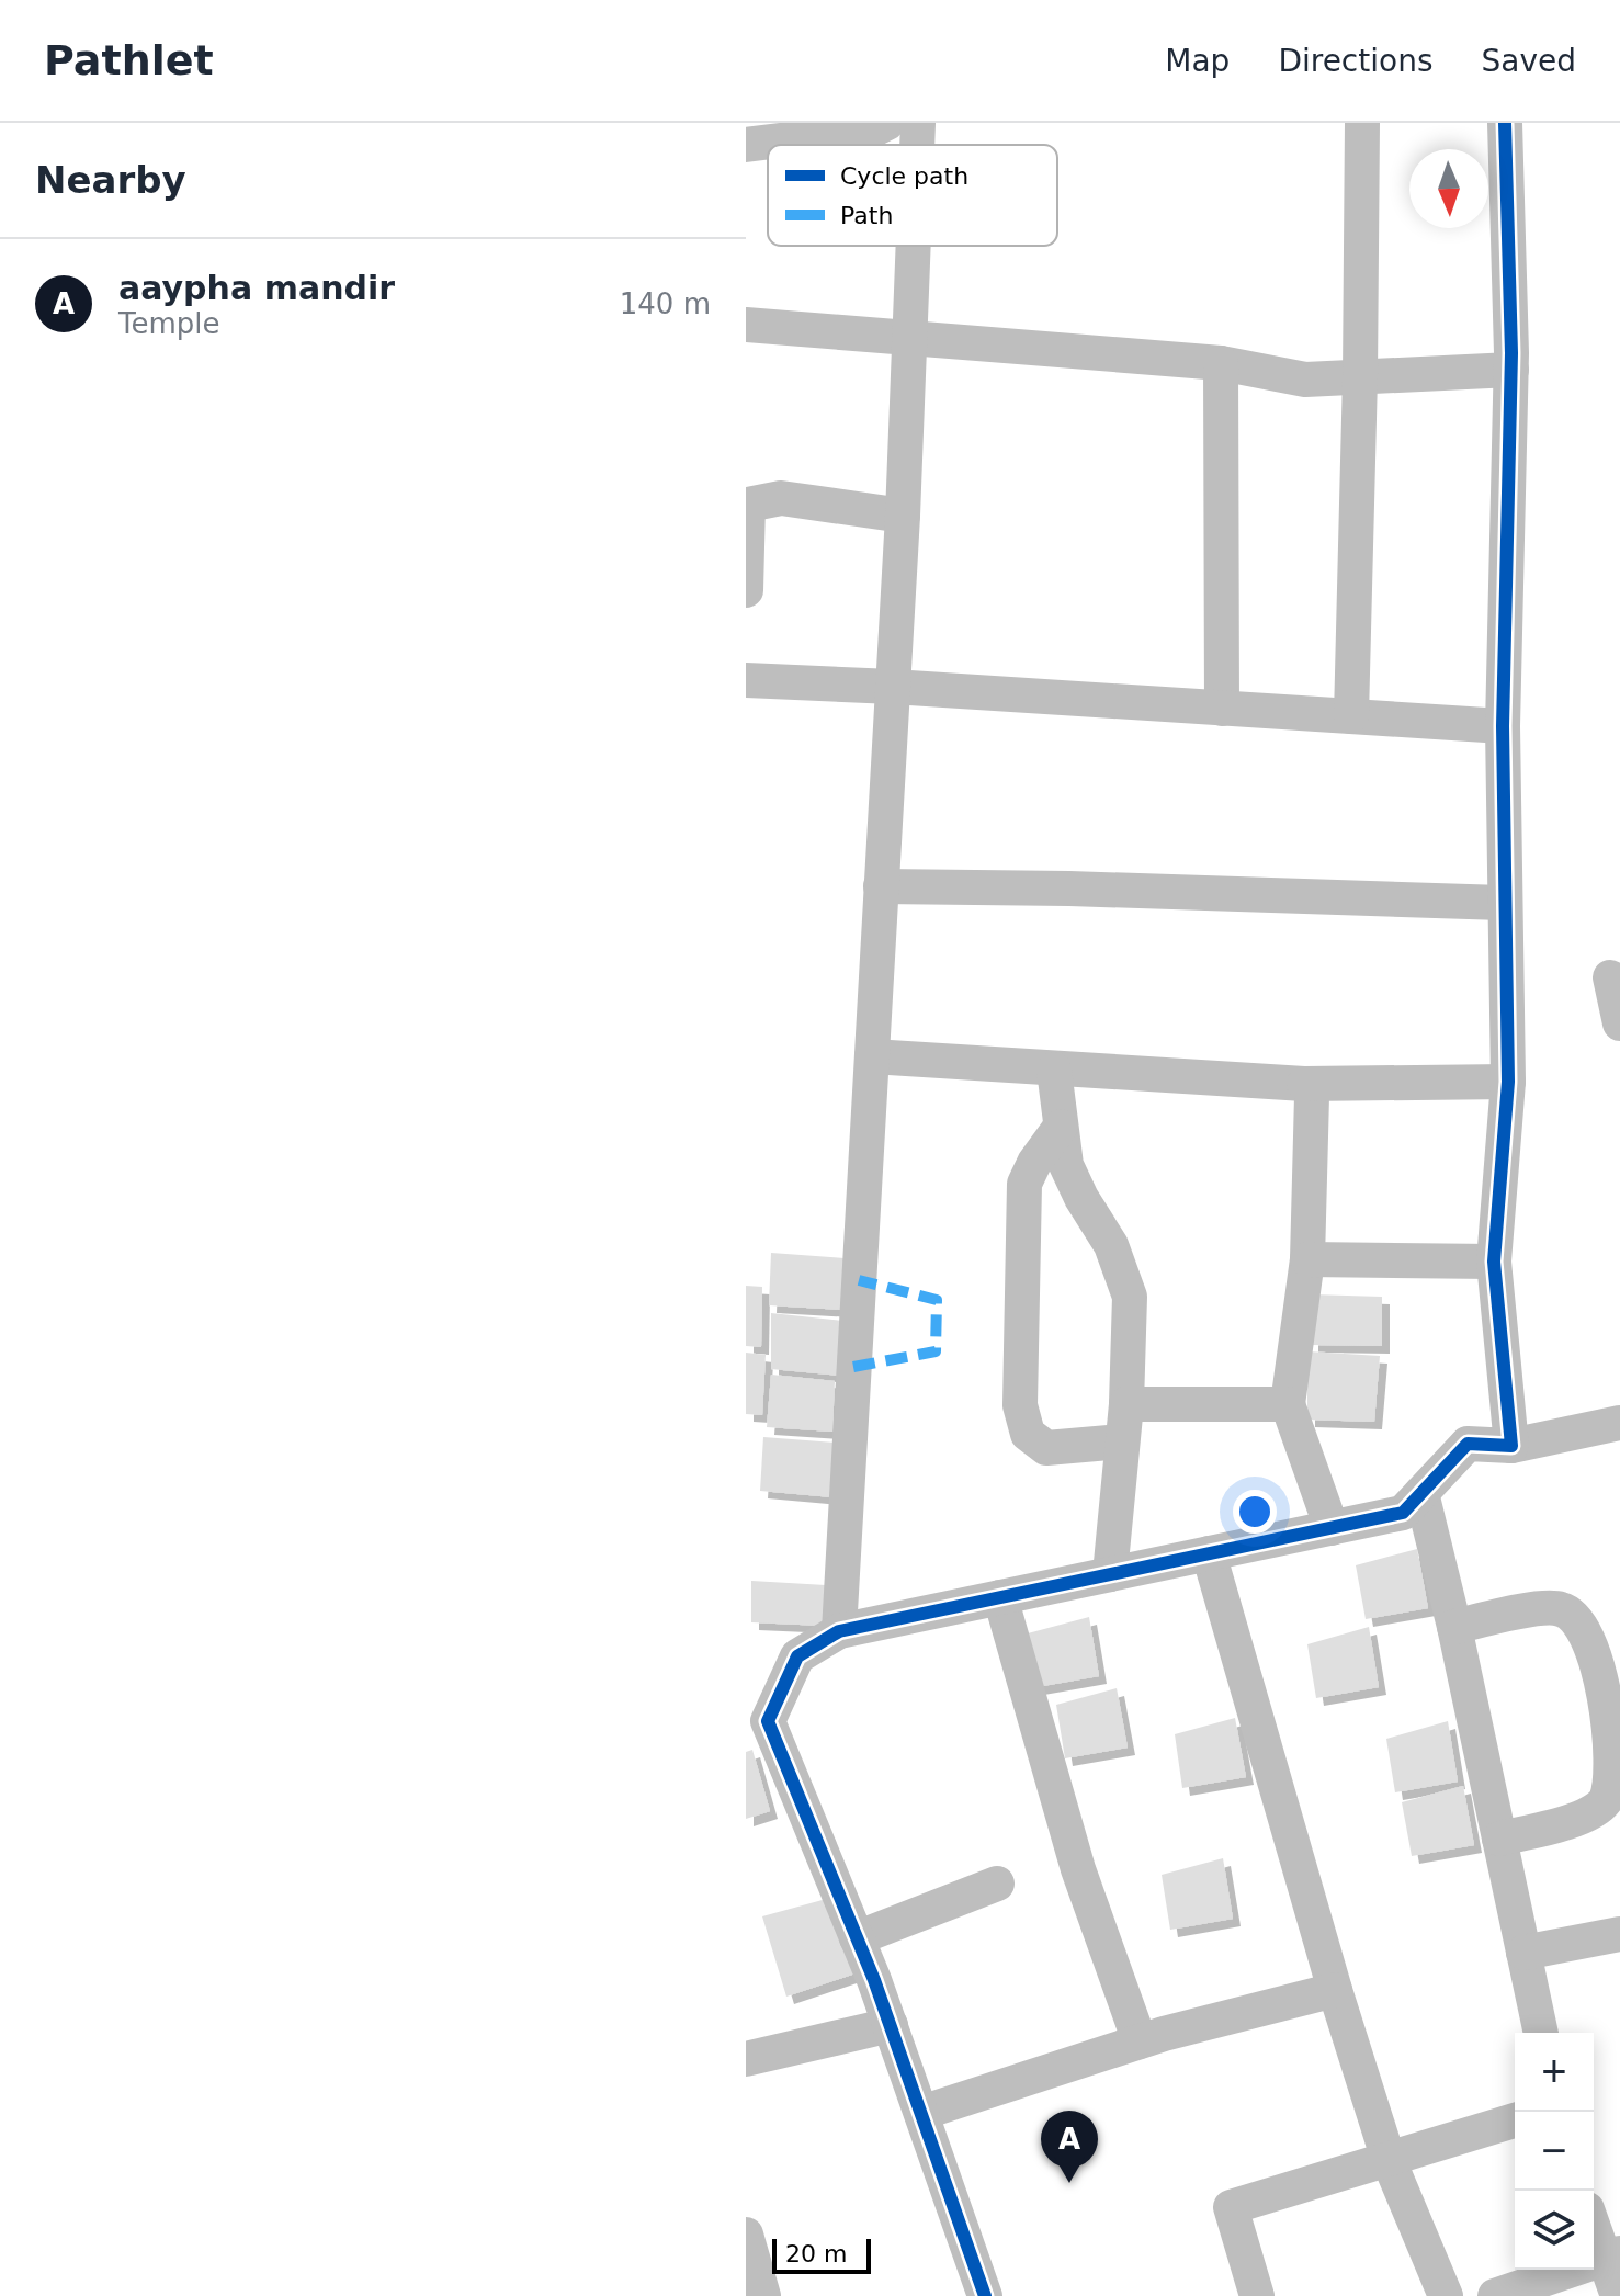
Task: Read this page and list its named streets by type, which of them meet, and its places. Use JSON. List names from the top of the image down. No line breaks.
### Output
{"legend":["Cycle path","Path"],"scale_bar":"20 m","north":"bottom","page":{"header":"Pathlet","nav":["Map","Directions","Saved"],"heading":"Nearby","list":[{"mark":"A","name":"aaypha mandir","note":"Temple","value":"140 m"}],"map_buttons":["+","−"],"pins":"A","scale":"20 m"}}
